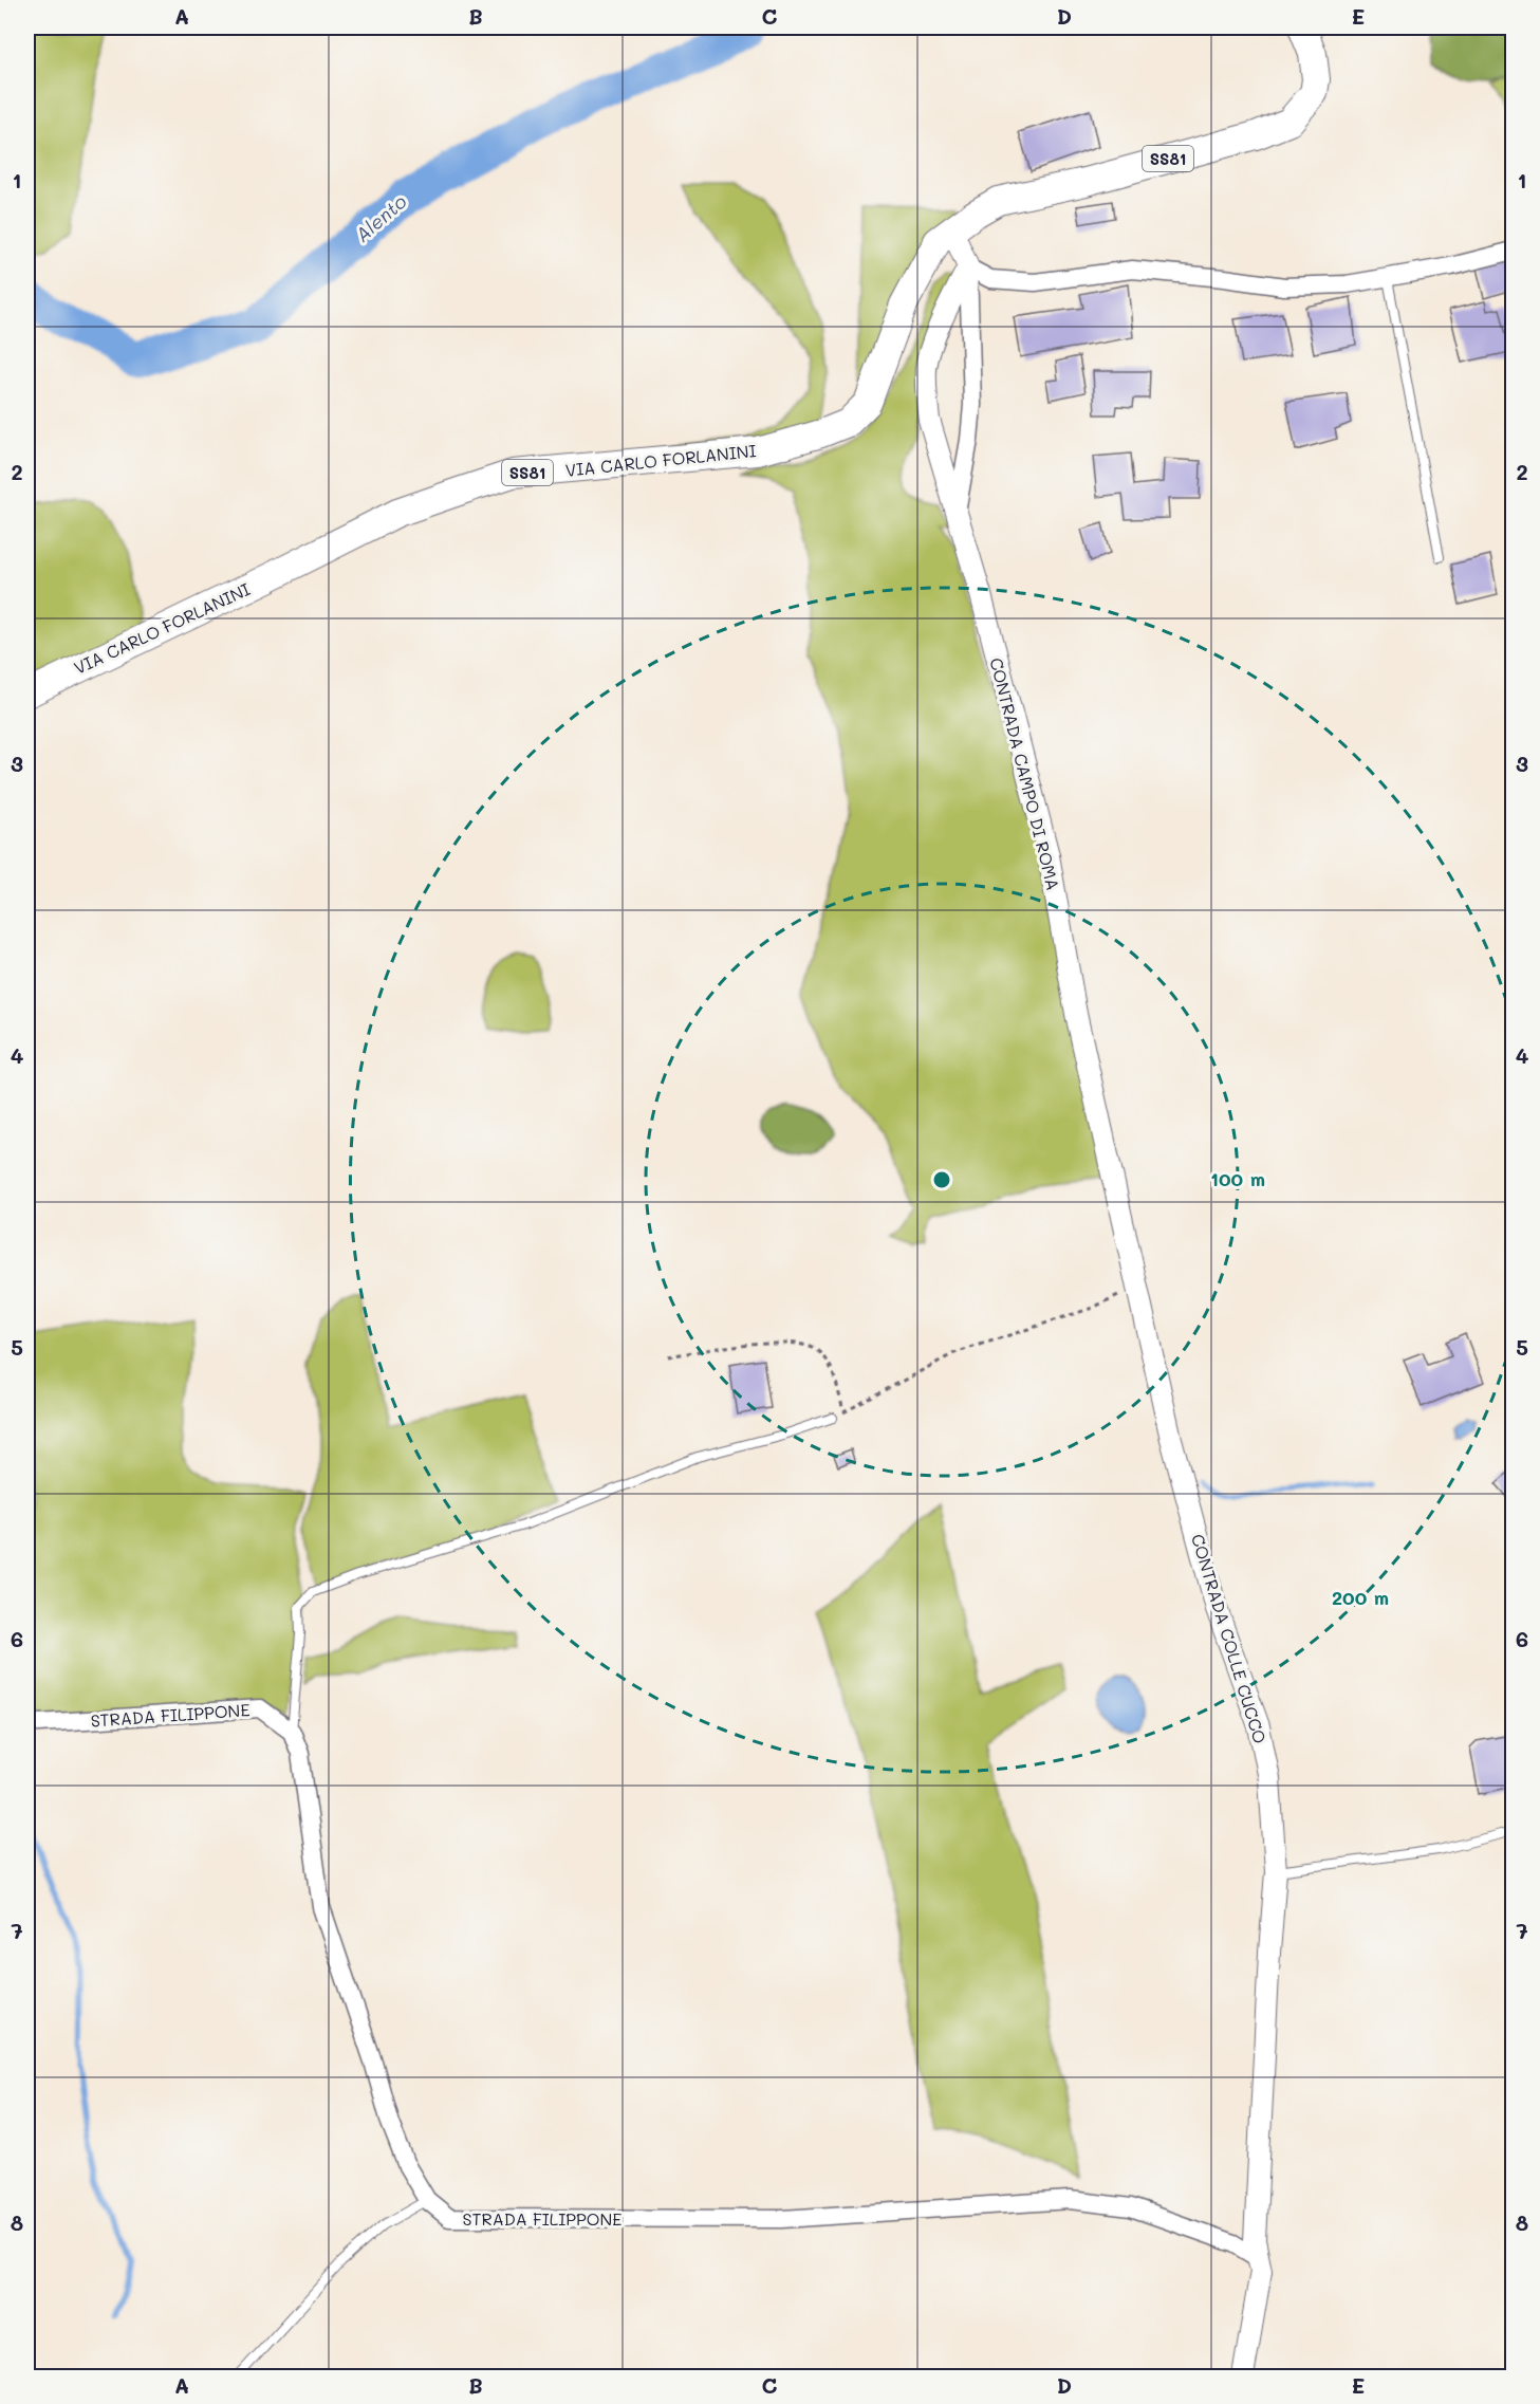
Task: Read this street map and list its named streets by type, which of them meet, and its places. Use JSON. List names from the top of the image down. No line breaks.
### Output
{"streets":{"main road":["SS81","VIA CARLO FORLANINI"],"street":["CONTRADA CAMPO DI ROMA","CONTRADA COLLE CUCCO","STRADA FILIPPONE"]},"crossings":[["SS81","VIA CARLO FORLANINI"],["CONTRADA CAMPO DI ROMA","CONTRADA COLLE CUCCO"],["CONTRADA COLLE CUCCO","STRADA FILIPPONE"]],"water":["Alento"],"grid":{"columns":["A","B","C","D","E"],"rows":["1","2","3","4","5","6","7","8"]},"rings":["100 m","200 m"]}
